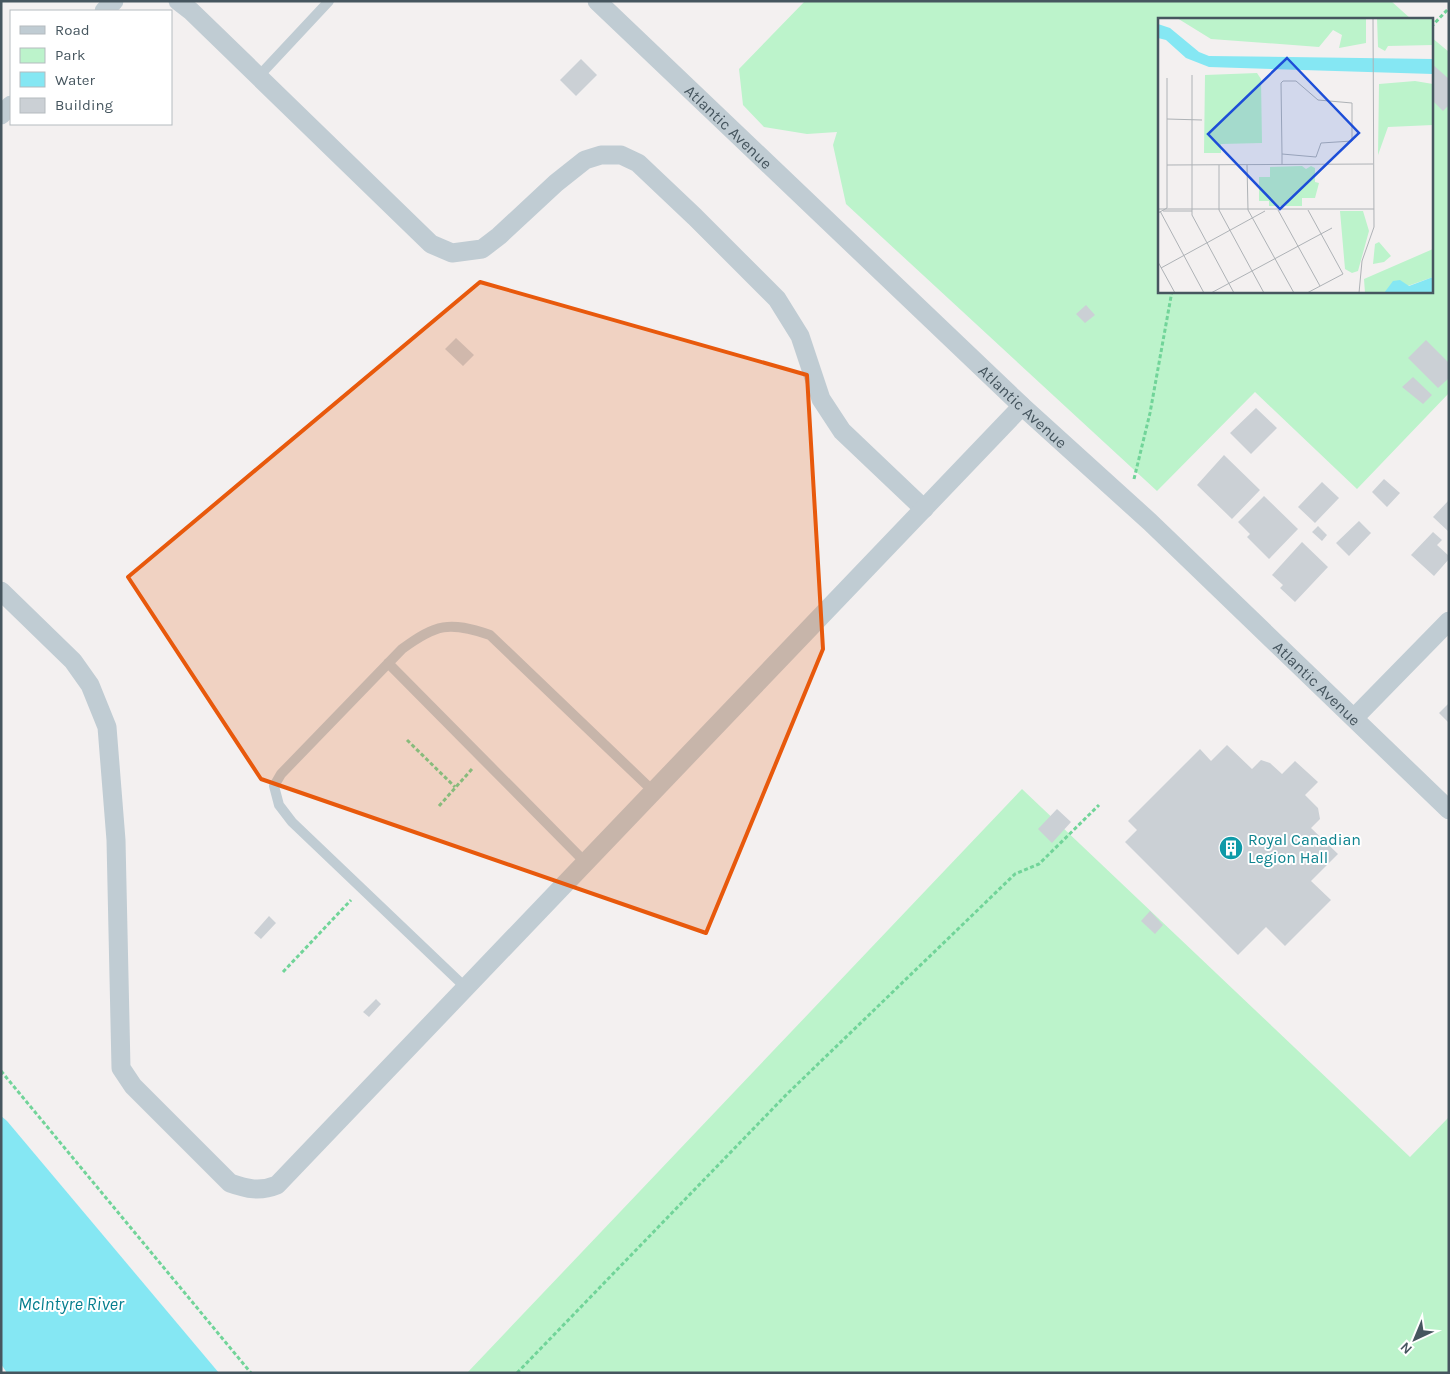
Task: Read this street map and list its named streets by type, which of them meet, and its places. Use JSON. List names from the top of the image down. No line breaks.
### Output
{"streets":{"street":["Atlantic Avenue"]},"water":["McIntyre River"],"places":{"building":["Royal Canadian Legion Hall"]},"legend":["Road","Park","Water","Building"],"north":"bottom left"}
